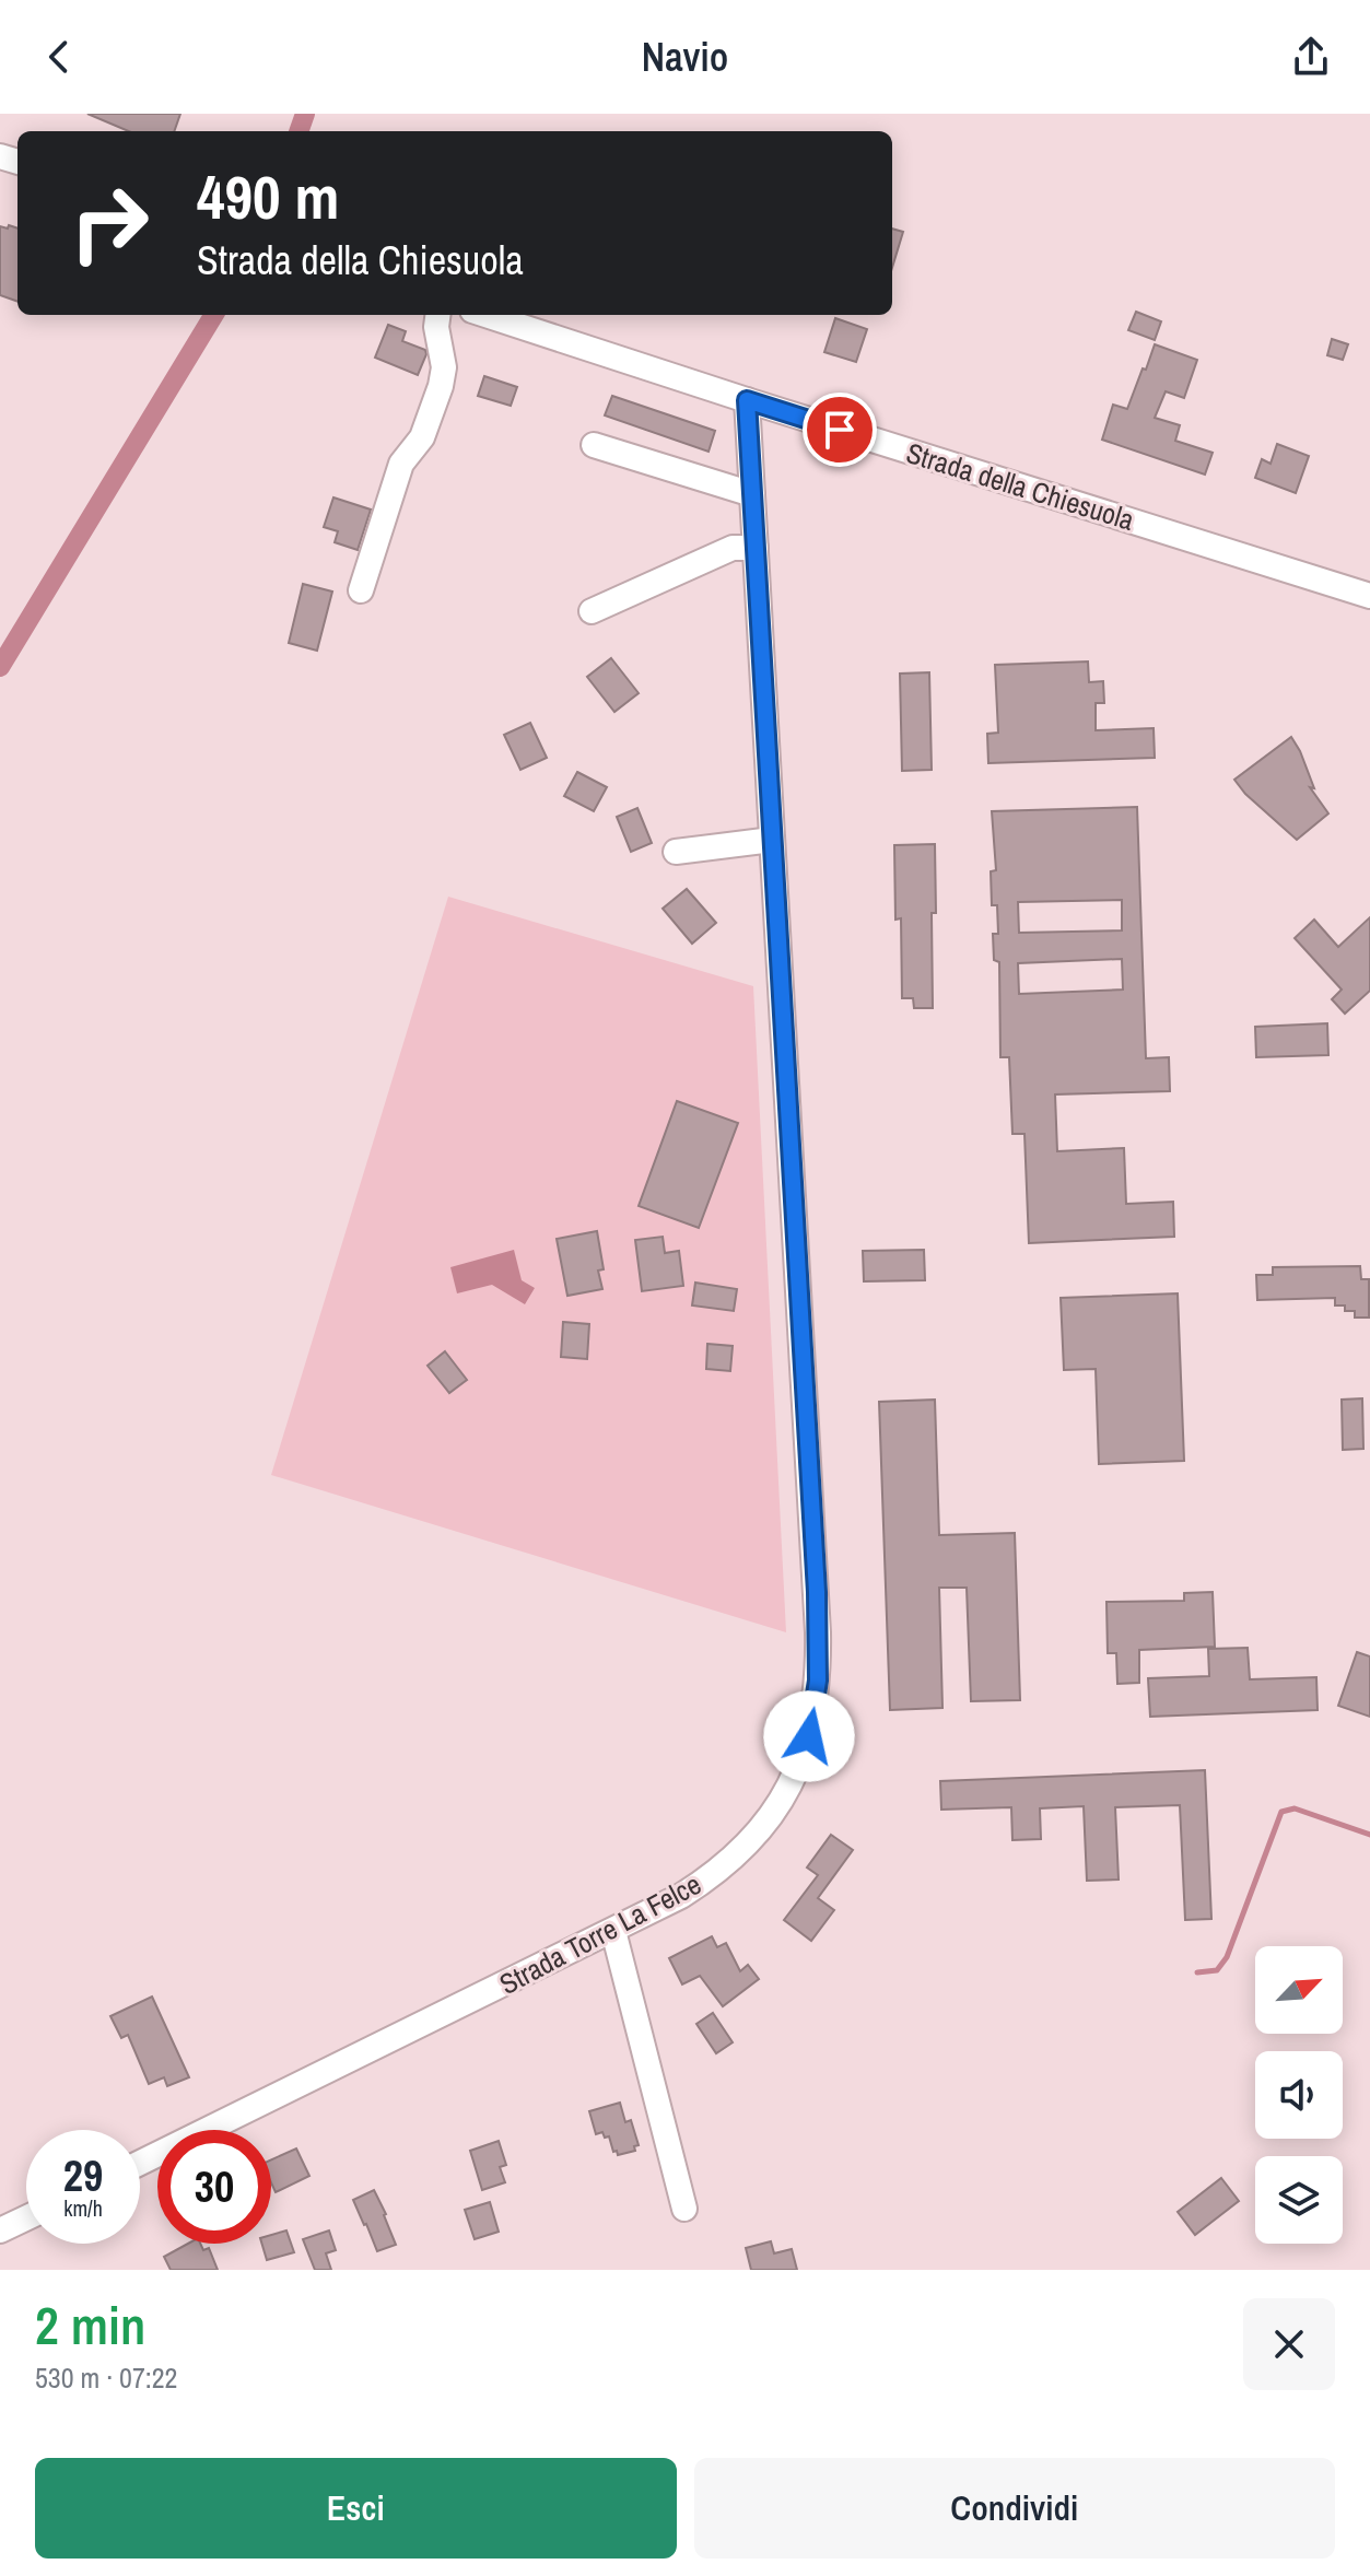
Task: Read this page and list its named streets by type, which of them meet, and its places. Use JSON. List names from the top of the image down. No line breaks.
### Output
{"streets":{"street":["Strada della Chiesuola","Strada Torre La Felce"]},"crossings":[["Strada della Chiesuola","Strada Torre La Felce"]],"north":"top right","page":{"header":"Navio","turn":["490 m","Strada della Chiesuola"],"speed":"29 km/h","limit":"30","heading":["2 min","530 m · 07:22"],"buttons":["Esci","Condividi"]}}
